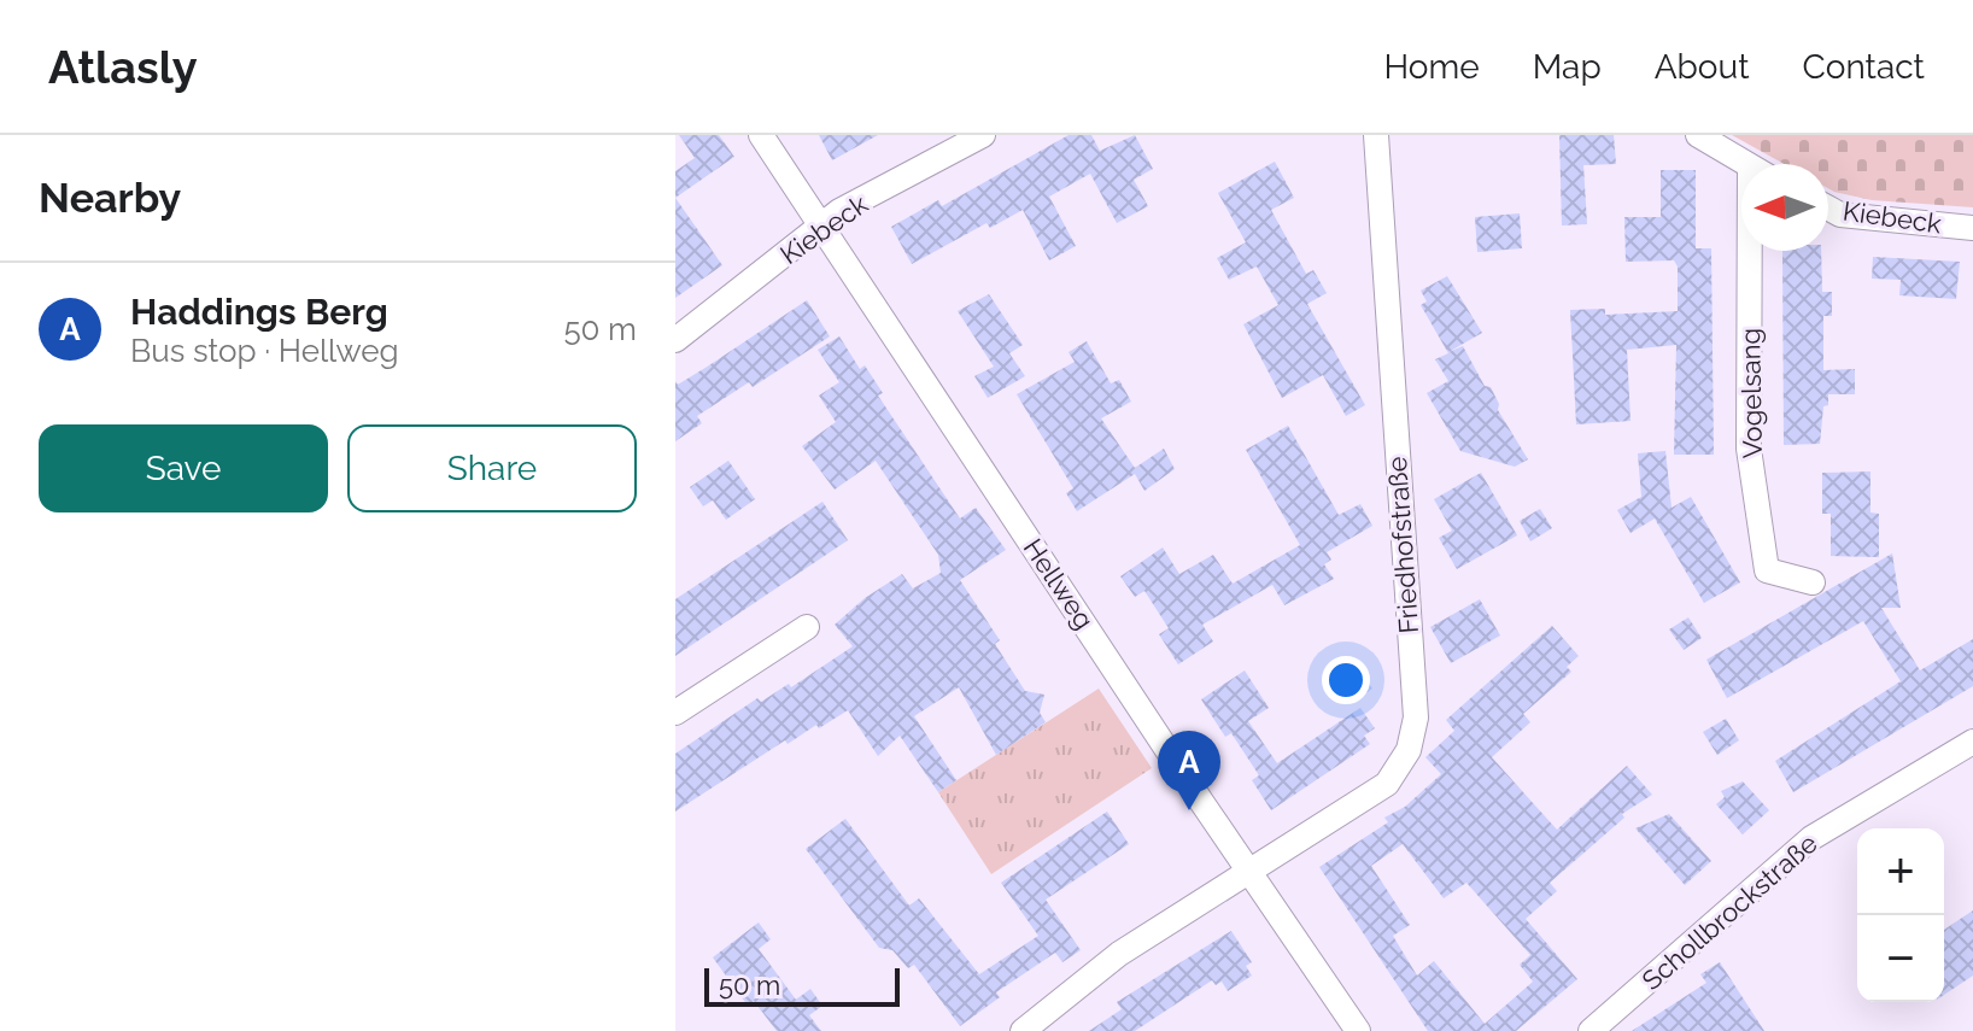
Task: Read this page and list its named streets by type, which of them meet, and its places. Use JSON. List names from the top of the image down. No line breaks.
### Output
{"streets":{"street":["Kiebeck","Vogelsang","Friedhofstraße","Hellweg","Schollbrockstraße"]},"crossings":[["Kiebeck","Hellweg"],["Friedhofstraße","Hellweg"]],"scale_bar":"50 m","north":"left","page":{"header":"Atlasly","nav":["Home","Map","About","Contact"],"heading":"Nearby","list":[{"mark":"A","name":"Haddings Berg","note":"Bus stop · Hellweg","value":"50 m"}],"buttons":["Save","Share"],"pins":"A","map_buttons":["+","−"],"scale":"50 m"}}
